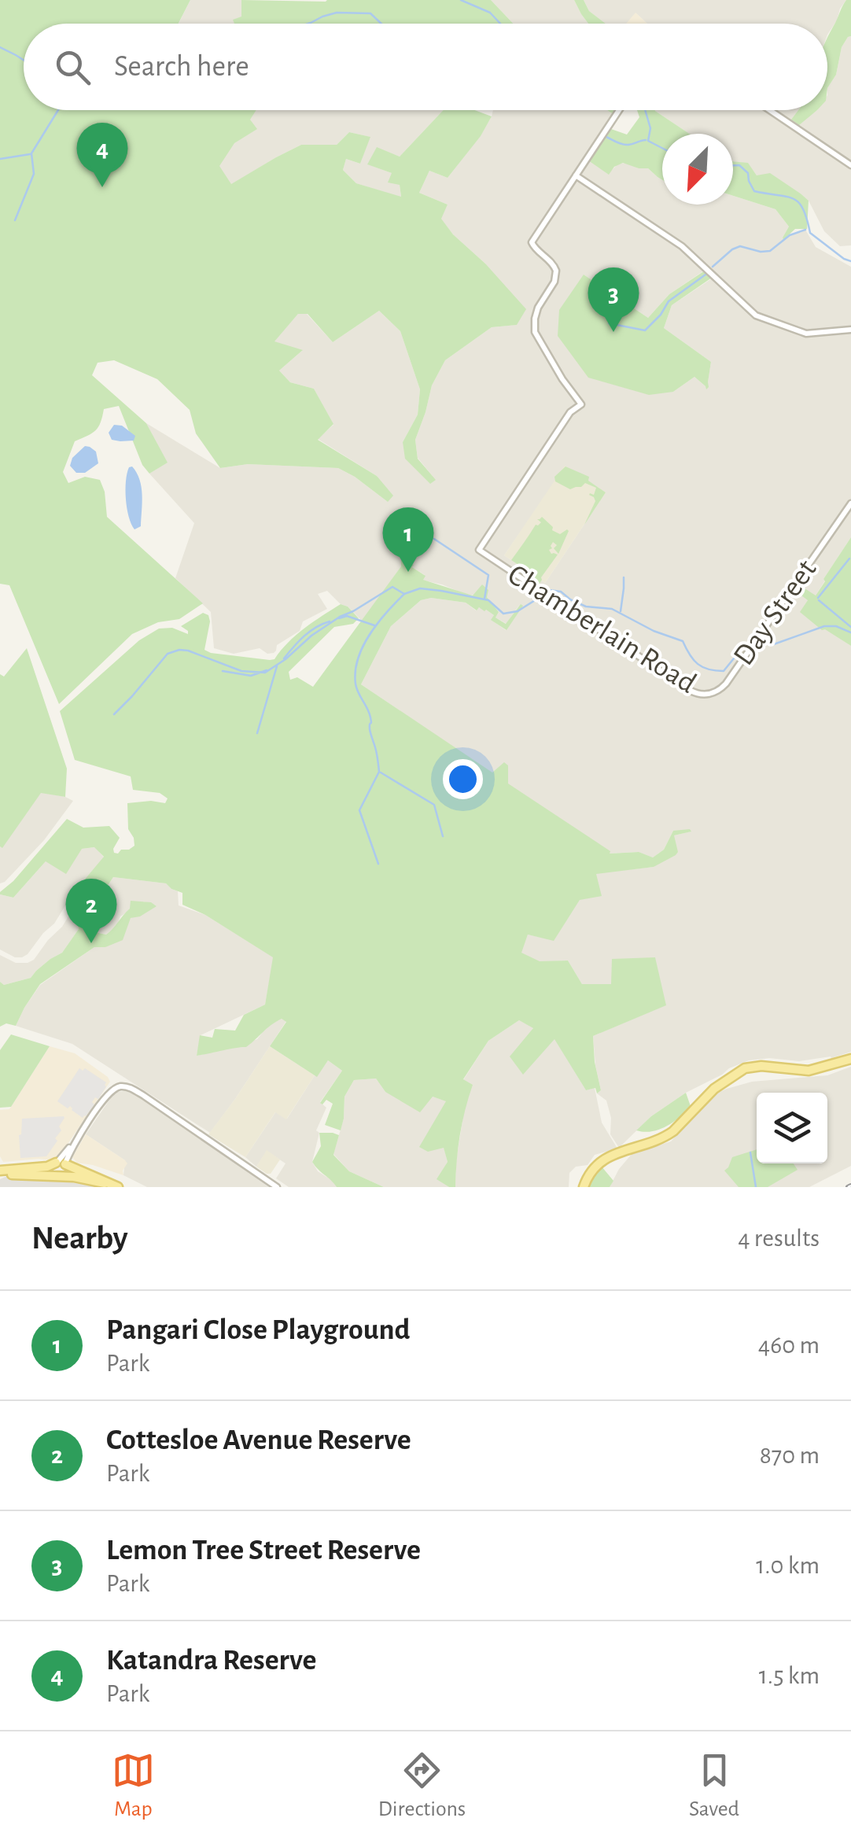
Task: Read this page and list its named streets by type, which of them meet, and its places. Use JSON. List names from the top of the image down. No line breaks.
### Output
{"streets":{"street":["Day Street","Chamberlain Road"]},"crossings":[["Day Street","Chamberlain Road"]],"north":"bottom left","page":{"search":"Search here","pins":["4","3","1","2"],"heading":["Nearby","4 results"],"list":[{"mark":"1","name":"Pangari Close Playground","note":"Park","value":"460 m"},{"mark":"2","name":"Cottesloe Avenue Reserve","note":"Park","value":"870 m"},{"mark":"3","name":"Lemon Tree Street Reserve","note":"Park","value":"1.0 km"},{"mark":"4","name":"Katandra Reserve","note":"Park","value":"1.5 km"}],"nav":["Map","Directions","Saved"]}}
